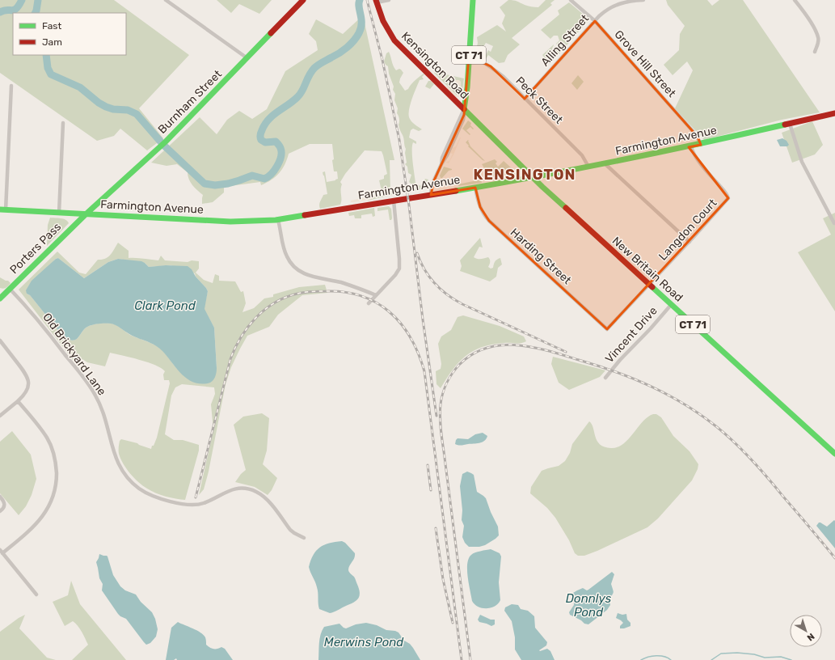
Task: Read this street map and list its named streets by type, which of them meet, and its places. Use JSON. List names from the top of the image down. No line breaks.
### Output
{"streets":{"main road":["CT 71","Kensington Road","Burnham Street","Farmington Avenue","Porters Pass","New Britain Road"],"street":["Alling Street","Grove Hill Street","Peck Street","Langdon Court","Harding Street","Vincent Drive","Old Brickyard Lane"]},"crossings":[["Alling Street","Grove Hill Street"],["Alling Street","Peck Street"],["CT 71","Kensington Road"],["CT 71","Peck Street"],["CT 71","New Britain Road"],["Grove Hill Street","Farmington Avenue"],["Kensington Road","New Britain Road"],["Peck Street","Farmington Avenue"],["Burnham Street","Farmington Avenue"],["Burnham Street","Porters Pass"],["Farmington Avenue","Langdon Court"],["Farmington Avenue","Porters Pass"],["Farmington Avenue","Harding Street"],["Farmington Avenue","New Britain Road"],["Langdon Court","Harding Street"],["Langdon Court","New Britain Road"],["Porters Pass","Old Brickyard Lane"],["New Britain Road","Vincent Drive"]],"districts":["KENSINGTON"],"water":["Clark Pond","Donnlys Pond","Merwins Pond"],"legend":["Fast","Jam"],"north":"bottom right"}
